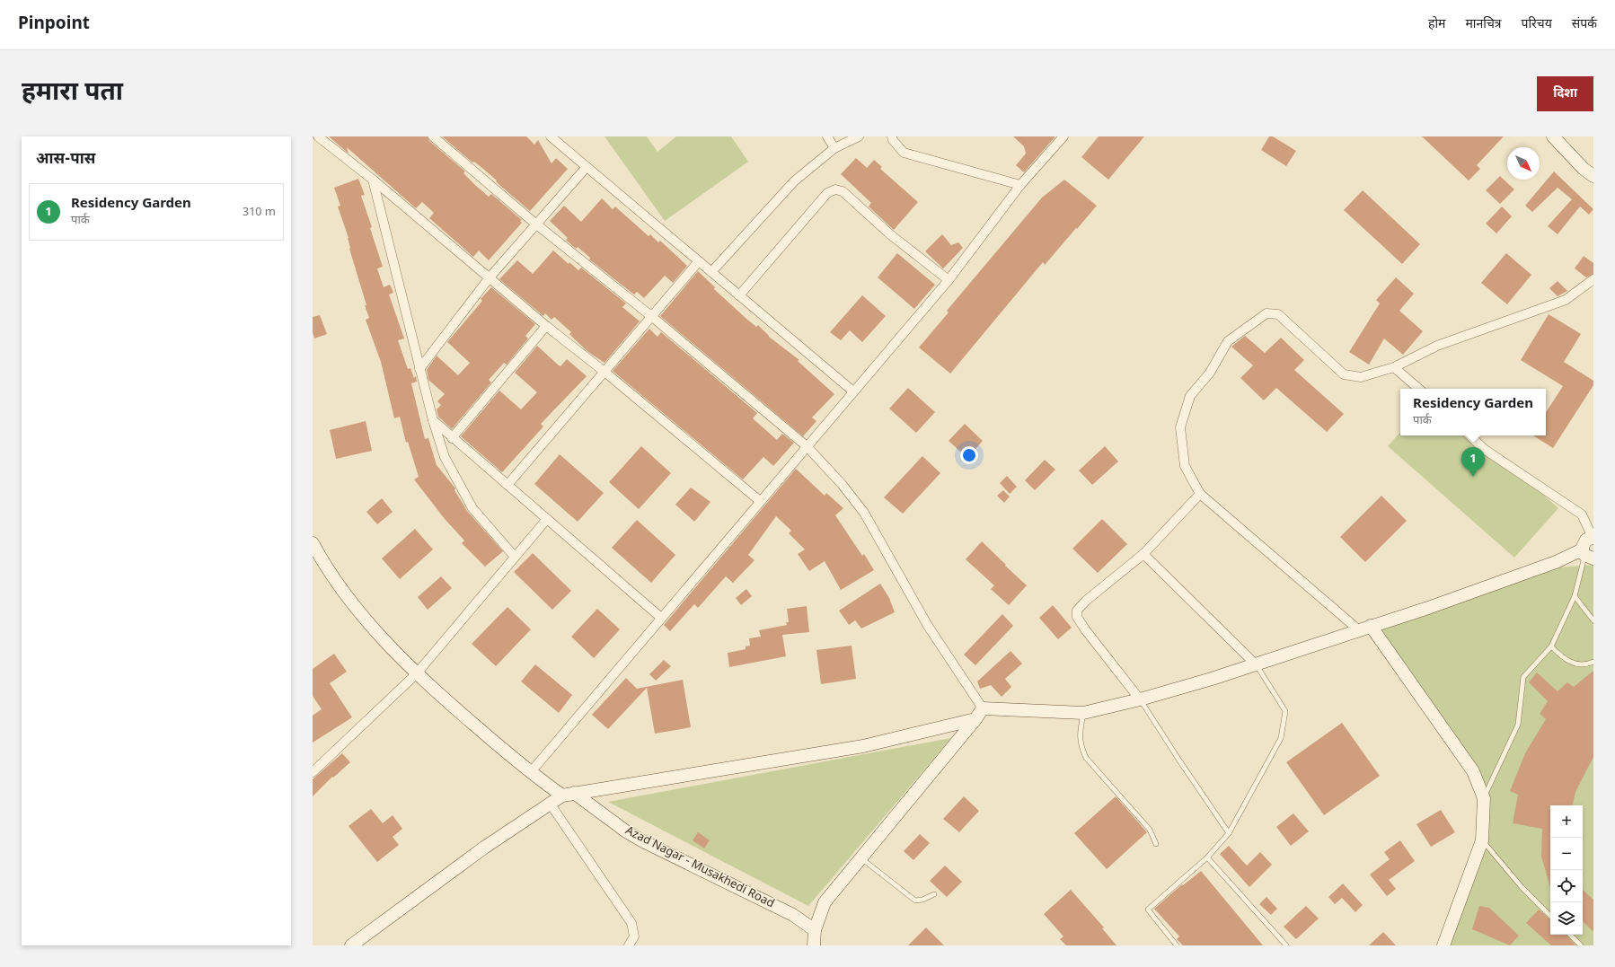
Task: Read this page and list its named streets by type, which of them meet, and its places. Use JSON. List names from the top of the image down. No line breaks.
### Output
{"streets":{"street":["Azad Nagar - Musakhedi Road"]},"north":"bottom right","page":{"header":"Pinpoint","nav":["होम","मानचित्र","परिचय","संपर्क"],"buttons":"दिशा","title":"हमारा पता","heading":"आस-पास","list":[{"mark":"1","name":"Residency Garden","note":"पार्क","value":"310 m"}],"popup":["Residency Garden","पार्क"],"pins":"1","map_buttons":["+","−"]}}
